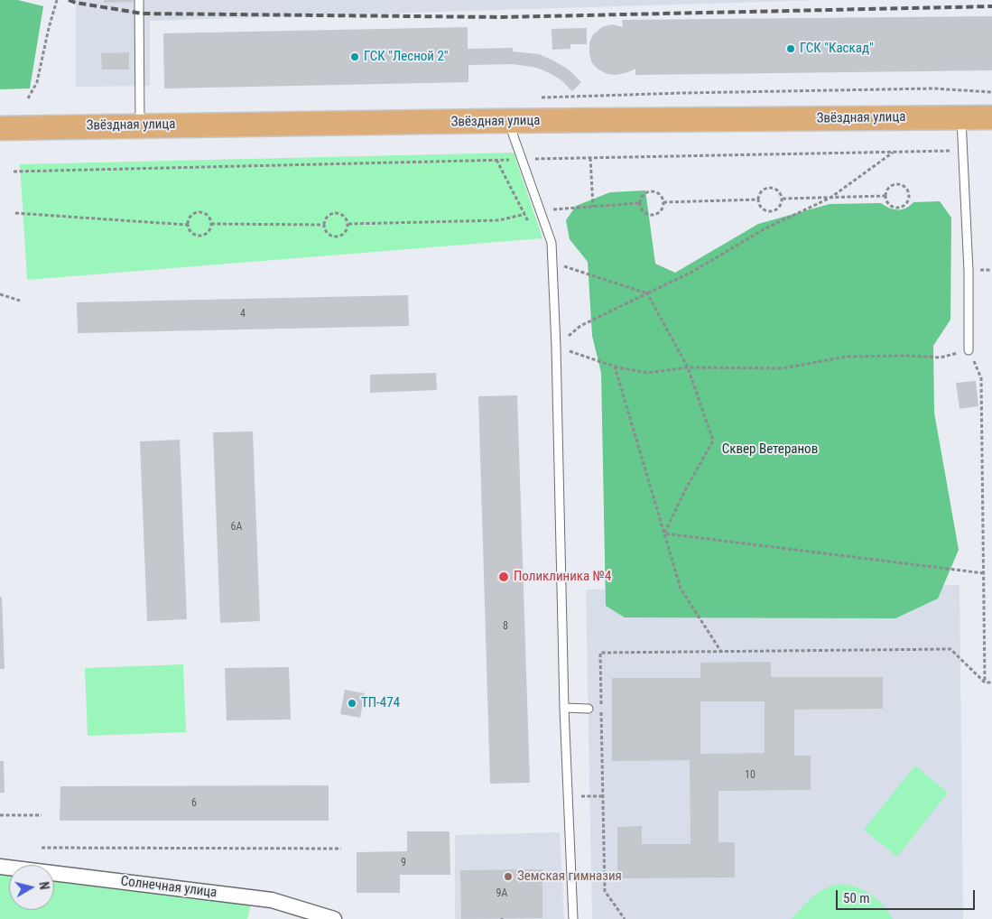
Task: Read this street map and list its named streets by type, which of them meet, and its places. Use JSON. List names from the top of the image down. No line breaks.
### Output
{"streets":{"main road":["Звёздная улица"],"street":["Солнечная улица"]},"parks":["Сквер Ветеранов"],"places":["ГСК \"Каскад\"","ГСК \"Лесной 2\"","Поликлиника №4","ТП-474","Земская гимназия"],"house_numbers":["4","6А","8","10","6","9","9А"],"scale_bar":"50 m","north":"right"}
